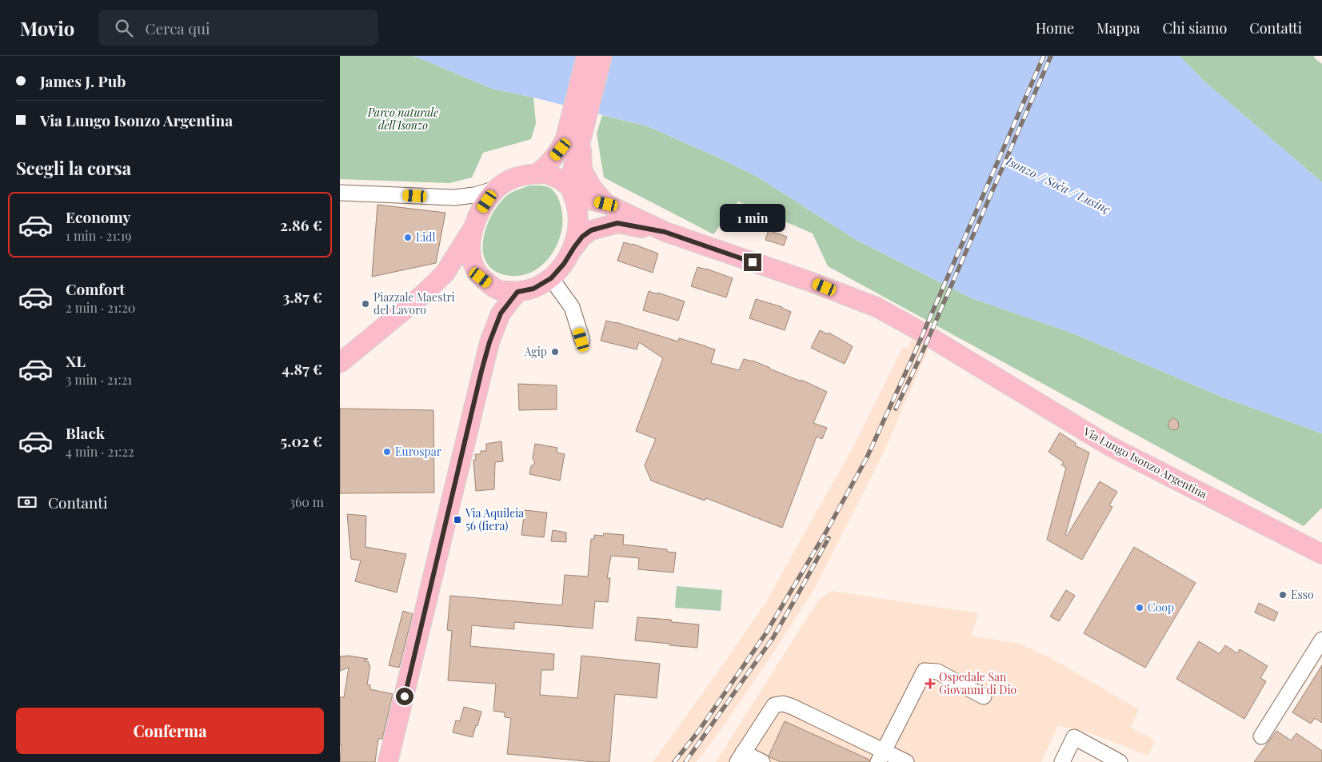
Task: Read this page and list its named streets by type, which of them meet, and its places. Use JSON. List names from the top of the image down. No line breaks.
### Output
{"streets":{"main road":["Via Lungo Isonzo Argentina"]},"water":["Isonzo / Soča / Lusinç"],"parks":["Parco naturale dell'Isonzo"],"places":{"other":["Lidl","Piazzale Maestri del Lavoro","Agip","Eurospar","Esso","Coop"],"transit":["Via Aquileia 56 (fiera)"],"health":["Ospedale San Giovanni di Dio"]},"page":{"header":"Movio","search":"Cerca qui","nav":["Home","Mappa","Chi siamo","Contatti"],"banner":["James J. Pub","Via Lungo Isonzo Argentina"],"heading":"Scegli la corsa","list":[{"name":"Economy","note":"1 min · 21:19","value":"2.86 €"},{"name":"Comfort","note":"2 min · 21:20","value":"3.87 €"},{"name":"XL","note":"3 min · 21:21","value":"4.87 €"},{"name":"Black","note":"4 min · 21:22","value":"5.02 €"}],"bubble":"1 min","pay":["Contanti","360 m"],"buttons":"Conferma"}}
